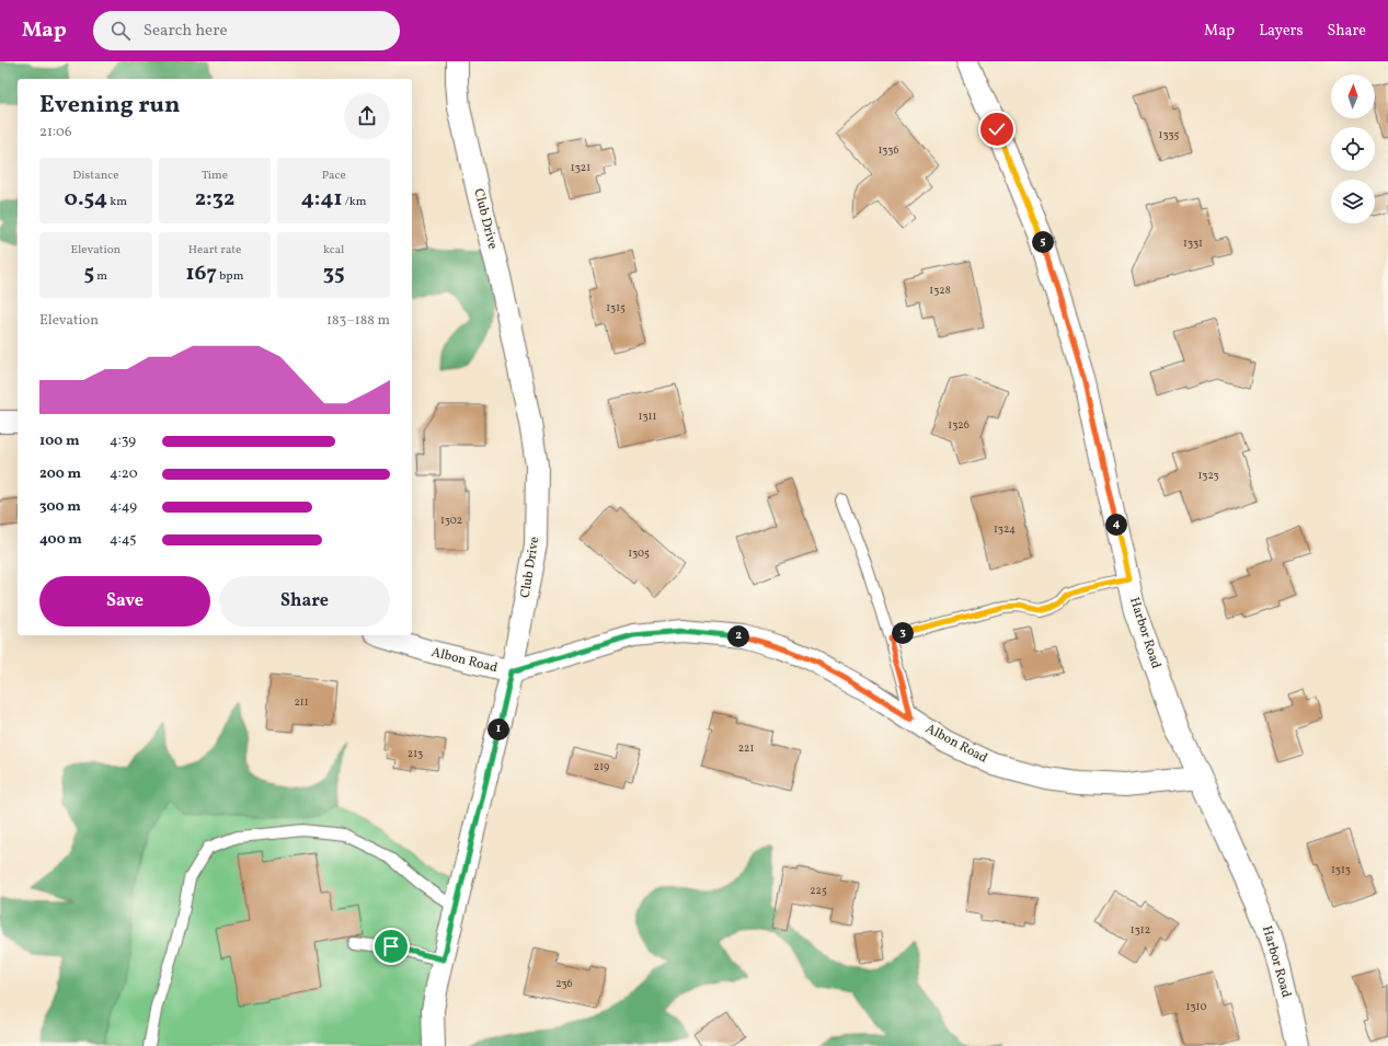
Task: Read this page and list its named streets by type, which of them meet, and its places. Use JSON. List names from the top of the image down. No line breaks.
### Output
{"streets":{"street":["Club Drive","Harbor Road","Albon Road"]},"crossings":[["Club Drive","Albon Road"],["Harbor Road","Albon Road"]],"house_numbers":["1335","1336","1321","1331","1328","1315","1311","1326","1323","1302","1324","1305","211","221","213","219","1313","225","1312","236","1310"],"north":"top","page":{"header":"Map","search":"Search here","nav":["Map","Layers","Share"],"heading":["Evening run","21:06"],"stats":[["Distance","0.54 km"],["Time","2:32"],["Pace","4:41 /km"],["Elevation","5 m"],["Heart rate","167 bpm"],["kcal","35"]],"pins":["5","4","3","2","1"],"chart":["Elevation","183–188 m"],"list":[{"name":"100 m","note":"4:39"},{"name":"200 m","note":"4:20"},{"name":"300 m","note":"4:49"},{"name":"400 m","note":"4:45"}],"buttons":["Save","Share"]}}
